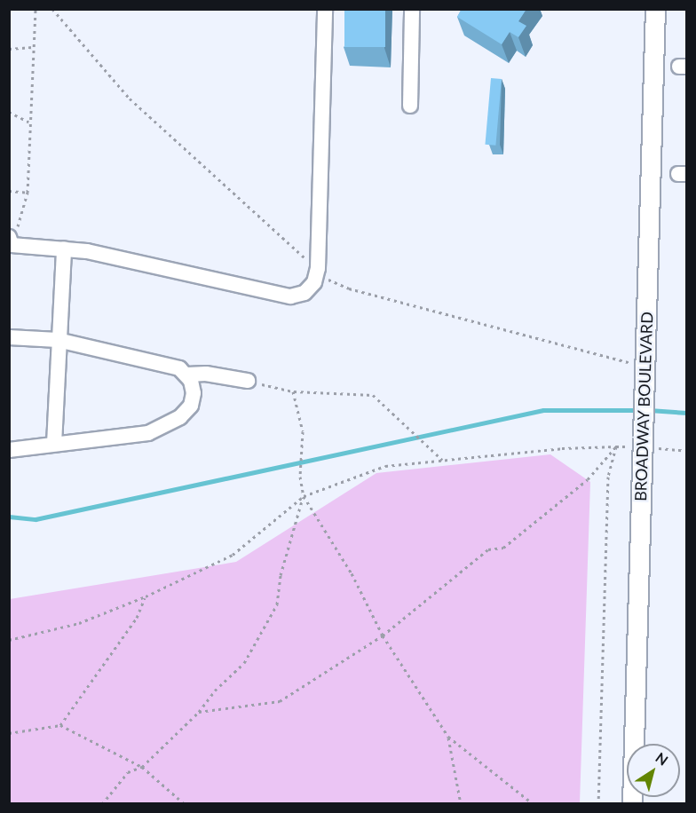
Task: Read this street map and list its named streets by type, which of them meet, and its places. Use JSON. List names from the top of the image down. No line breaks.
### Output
{"streets":{"main road":["BROADWAY BOULEVARD"]},"north":"top right"}
